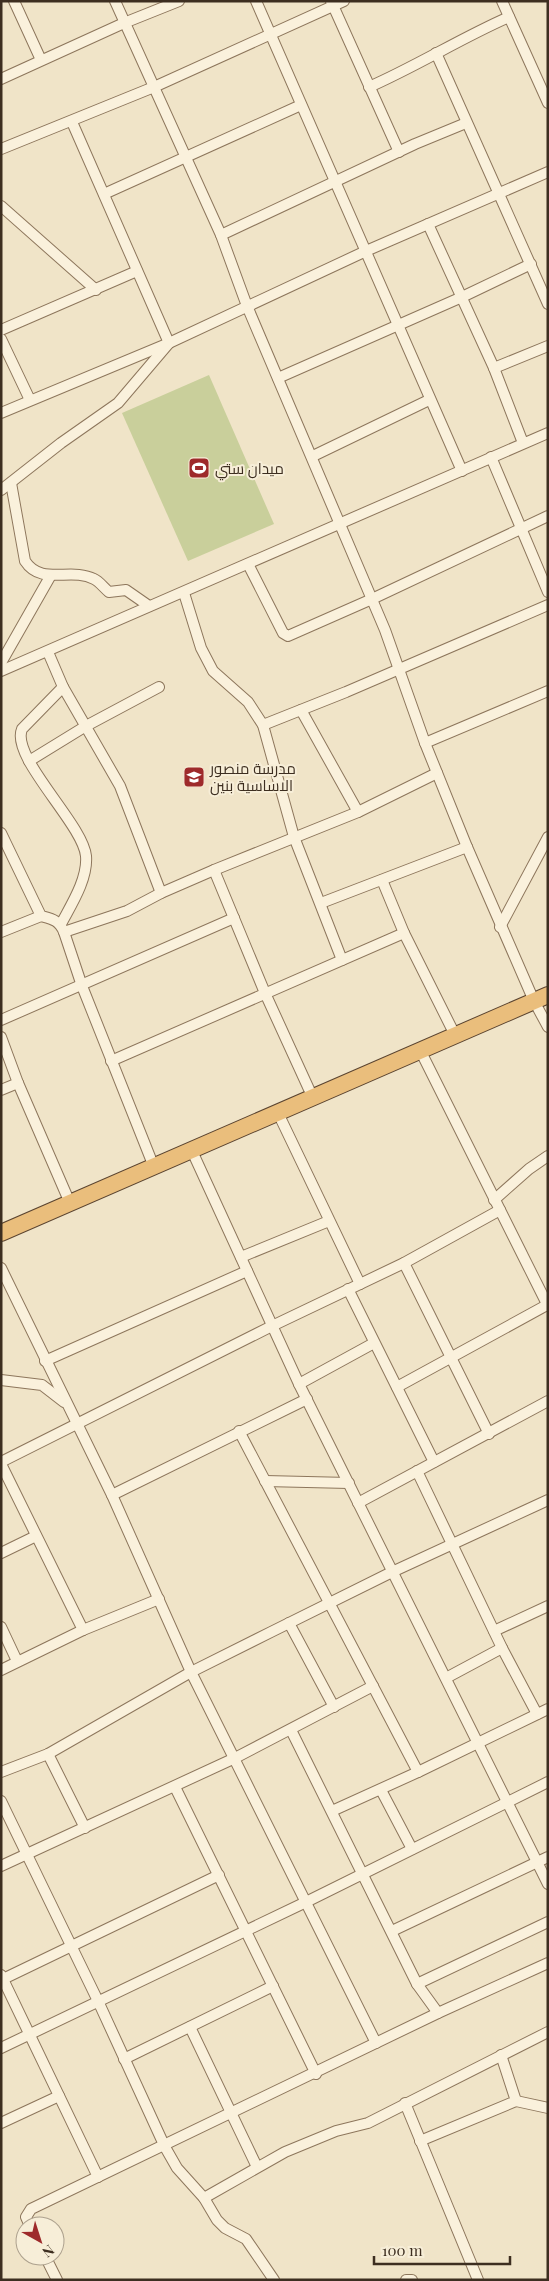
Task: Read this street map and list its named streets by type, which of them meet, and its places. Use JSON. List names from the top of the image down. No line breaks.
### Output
{"places":{"sports":["ميدان ستي"],"school or university":["مدرسة منصور الاساسية بنين"]},"scale_bar":"100 m","north":"bottom right"}
